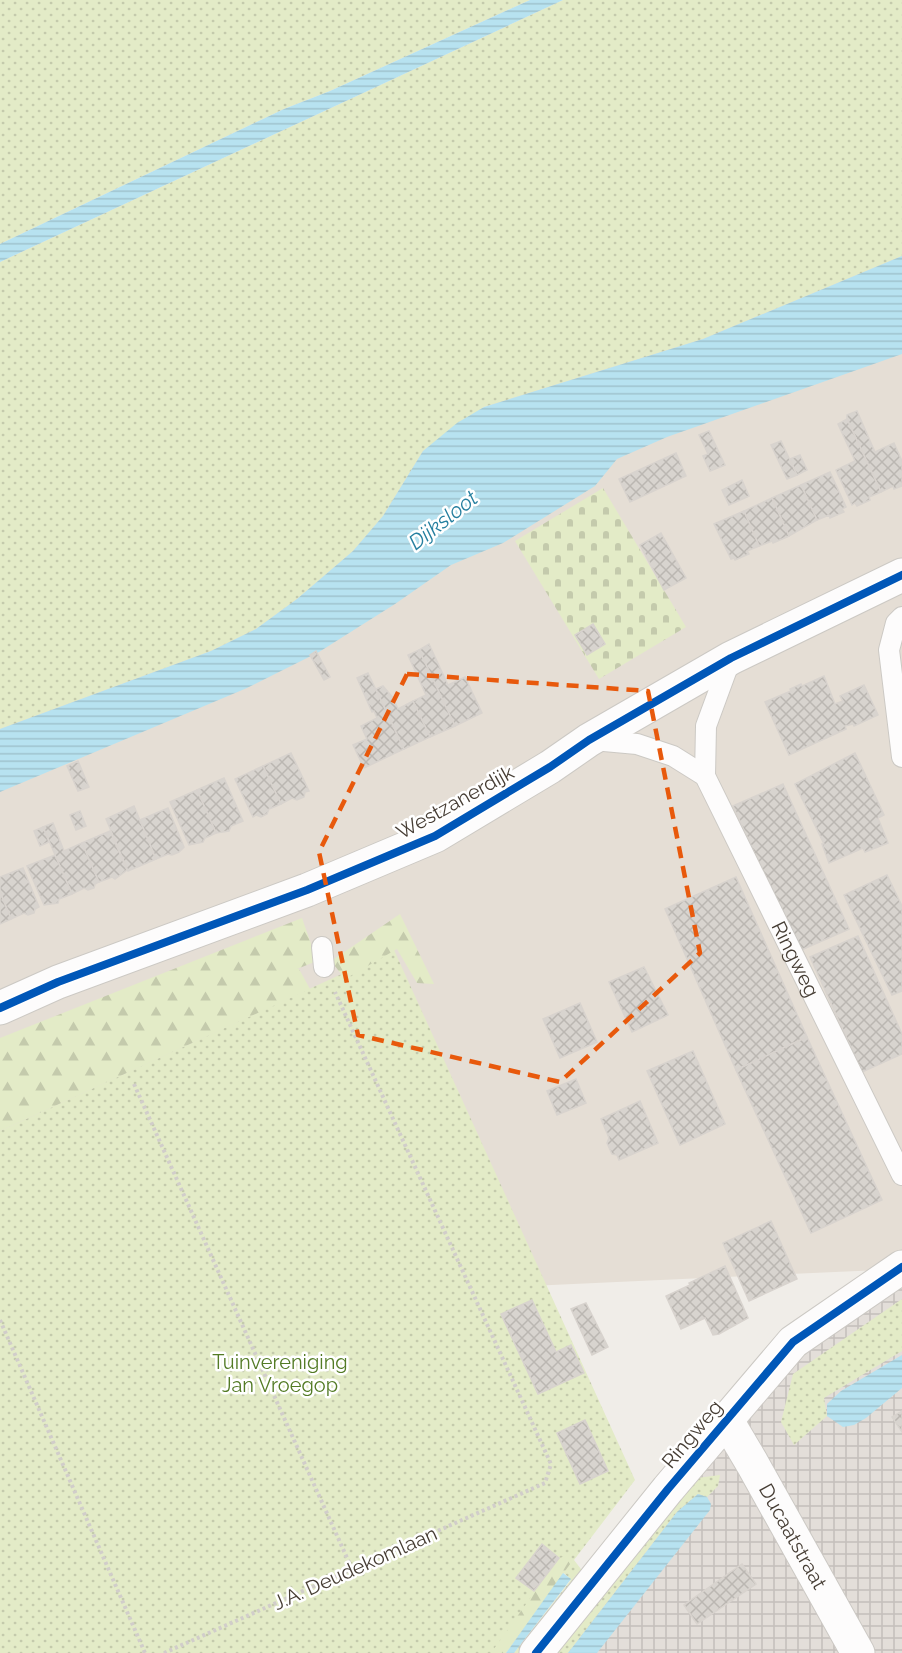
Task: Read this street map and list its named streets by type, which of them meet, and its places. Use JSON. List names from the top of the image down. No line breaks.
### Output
{"streets":{"street":["Westzanerdijk","Ringweg","Ducaatstraat"],"path":["J.A. Deudekomlaan"]},"crossings":[["Westzanerdijk","Ringweg"],["Ringweg","Ducaatstraat"]],"water":["Dijksloot"],"parks":["Tuinvereniging Jan Vroegop"]}
